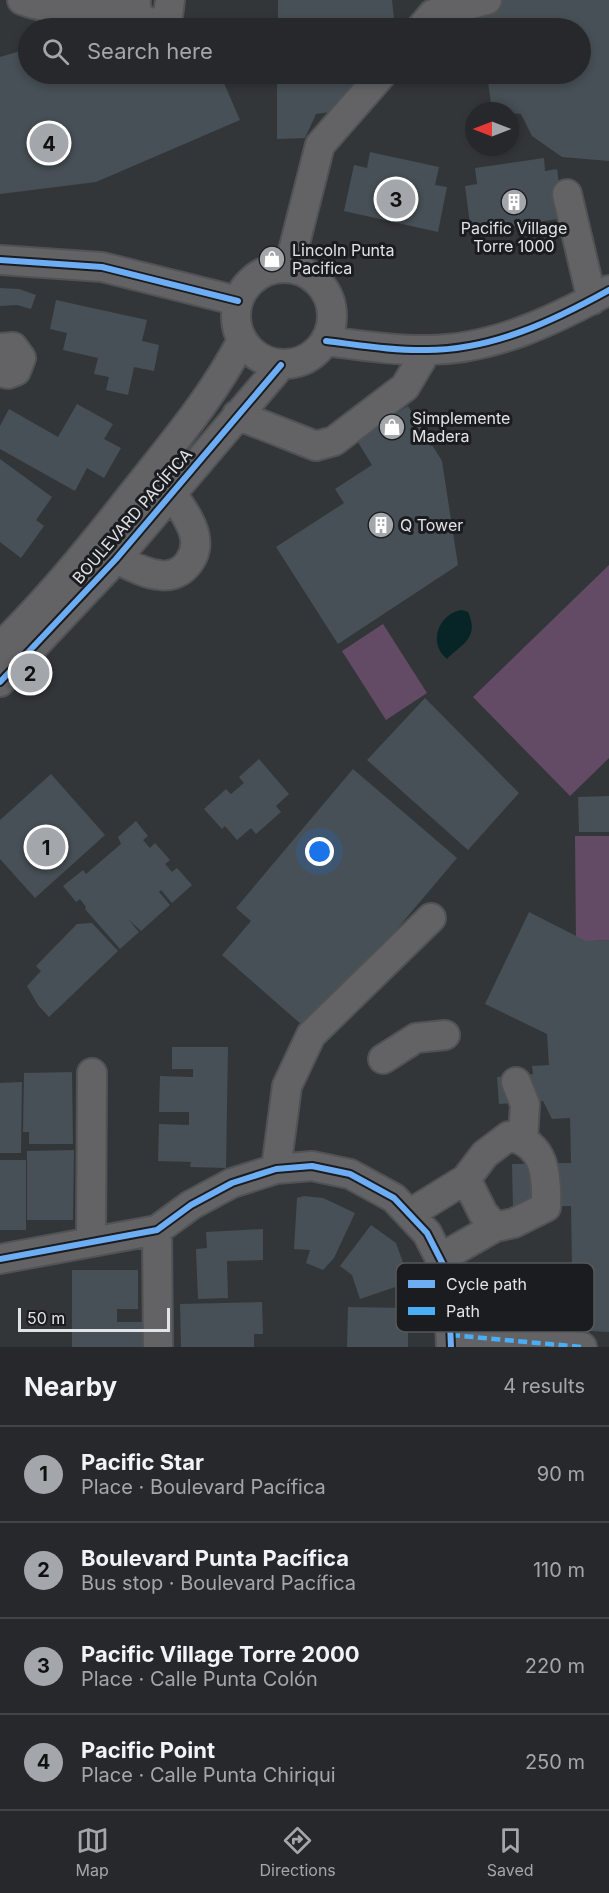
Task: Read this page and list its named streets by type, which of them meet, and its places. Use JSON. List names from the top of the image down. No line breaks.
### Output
{"streets":{"street":["BOULEVARD PACÍFICA"]},"places":{"building":["Pacific Village Torre 1000","Q Tower"],"shop":["Lincoln Punta Pacifica","Simplemente Madera"]},"legend":["Cycle path","Path"],"scale_bar":"50 m","north":"left","page":{"search":"Search here","pins":["4","3","2","1"],"scale":"50 m","heading":["Nearby","4 results"],"list":[{"mark":"1","name":"Pacific Star","note":"Place · Boulevard Pacífica","value":"90 m"},{"mark":"2","name":"Boulevard Punta Pacífica","note":"Bus stop · Boulevard Pacífica","value":"110 m"},{"mark":"3","name":"Pacific Village Torre 2000","note":"Place · Calle Punta Colón","value":"220 m"},{"mark":"4","name":"Pacific Point","note":"Place · Calle Punta Chiriqui","value":"250 m"}],"nav":["Map","Directions","Saved"]}}
